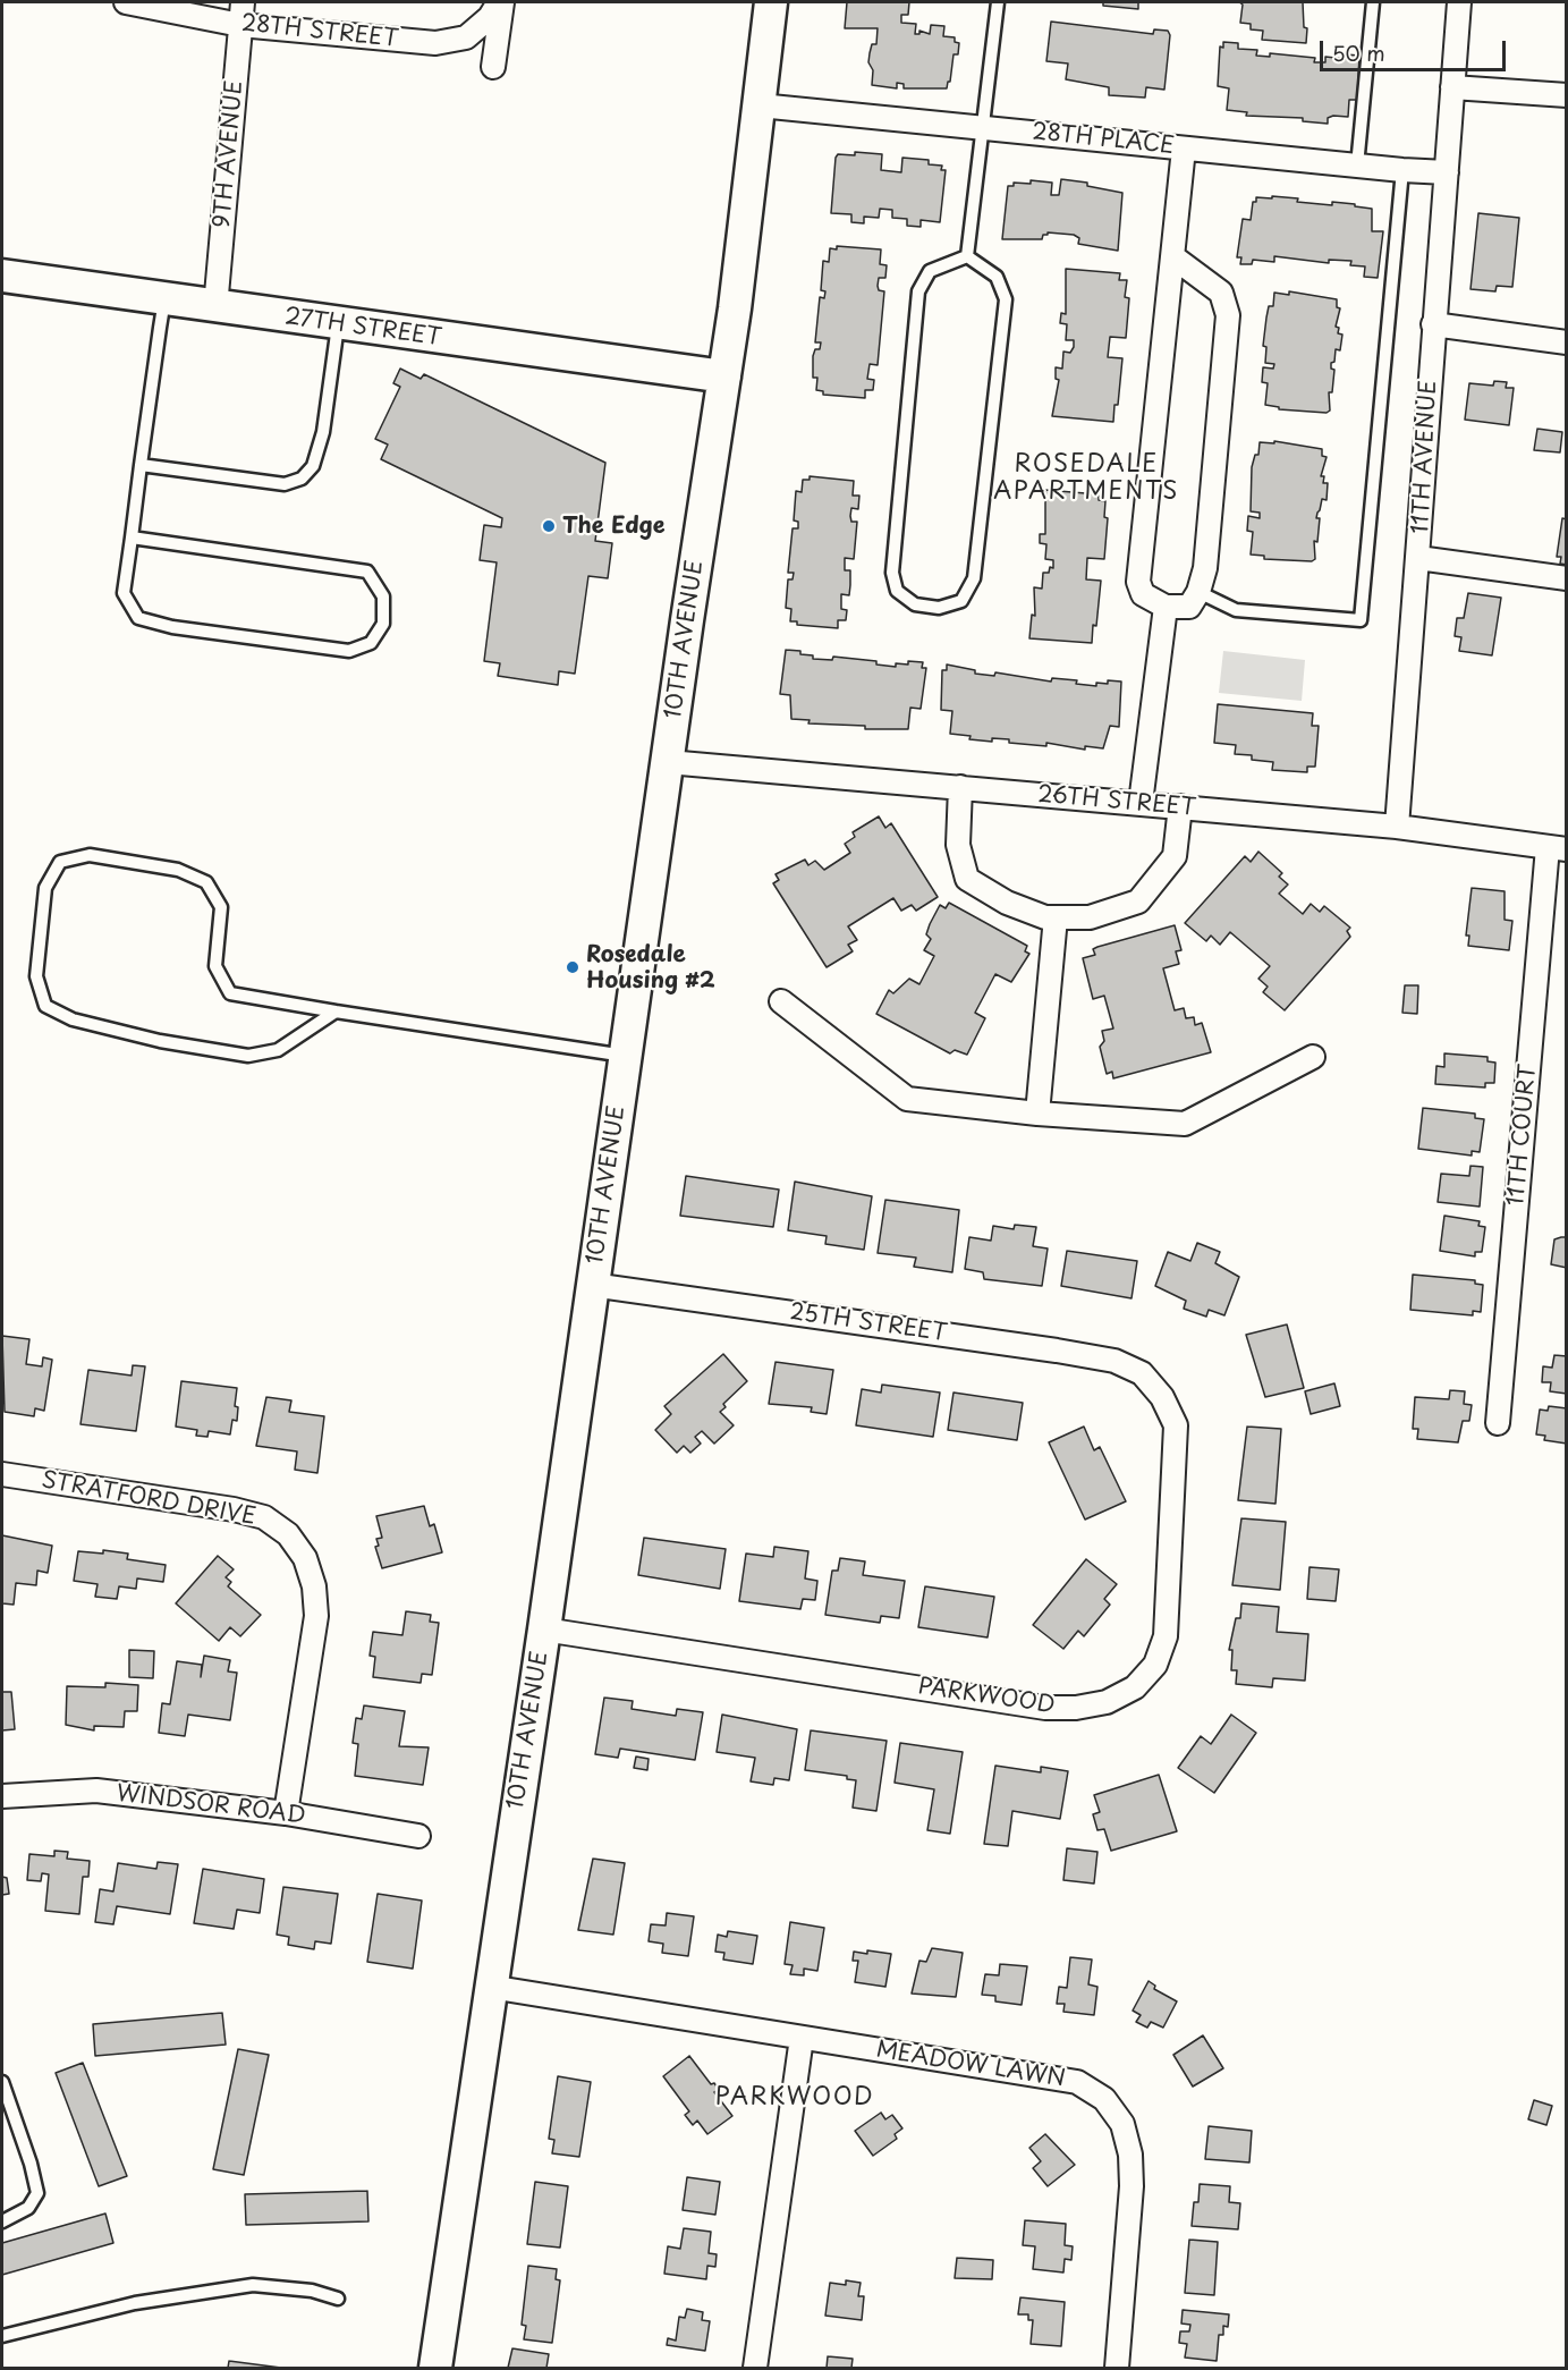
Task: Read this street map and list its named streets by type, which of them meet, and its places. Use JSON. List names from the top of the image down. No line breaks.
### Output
{"streets":{"main road":["27TH STREET","10TH AVENUE"],"street":["28TH STREET","28TH PLACE","9TH AVENUE","11TH AVENUE","26TH STREET","11TH COURT","25TH STREET","STRATFORD DRIVE","PARKWOOD","WINDSOR ROAD","MEADOW LAWN"]},"crossings":[["28TH STREET","9TH AVENUE"],["28TH PLACE","11TH AVENUE"],["28TH PLACE","10TH AVENUE"],["9TH AVENUE","27TH STREET"],["27TH STREET","10TH AVENUE"],["11TH AVENUE","26TH STREET"],["10TH AVENUE","26TH STREET"],["10TH AVENUE","25TH STREET"],["10TH AVENUE","PARKWOOD"],["10TH AVENUE","MEADOW LAWN"],["26TH STREET","11TH COURT"],["25TH STREET","PARKWOOD"],["STRATFORD DRIVE","WINDSOR ROAD"]],"districts":["ROSEDALE APARTMENTS","PARKWOOD"],"places":["The Edge","Rosedale Housing #2"],"scale_bar":"50 m"}
